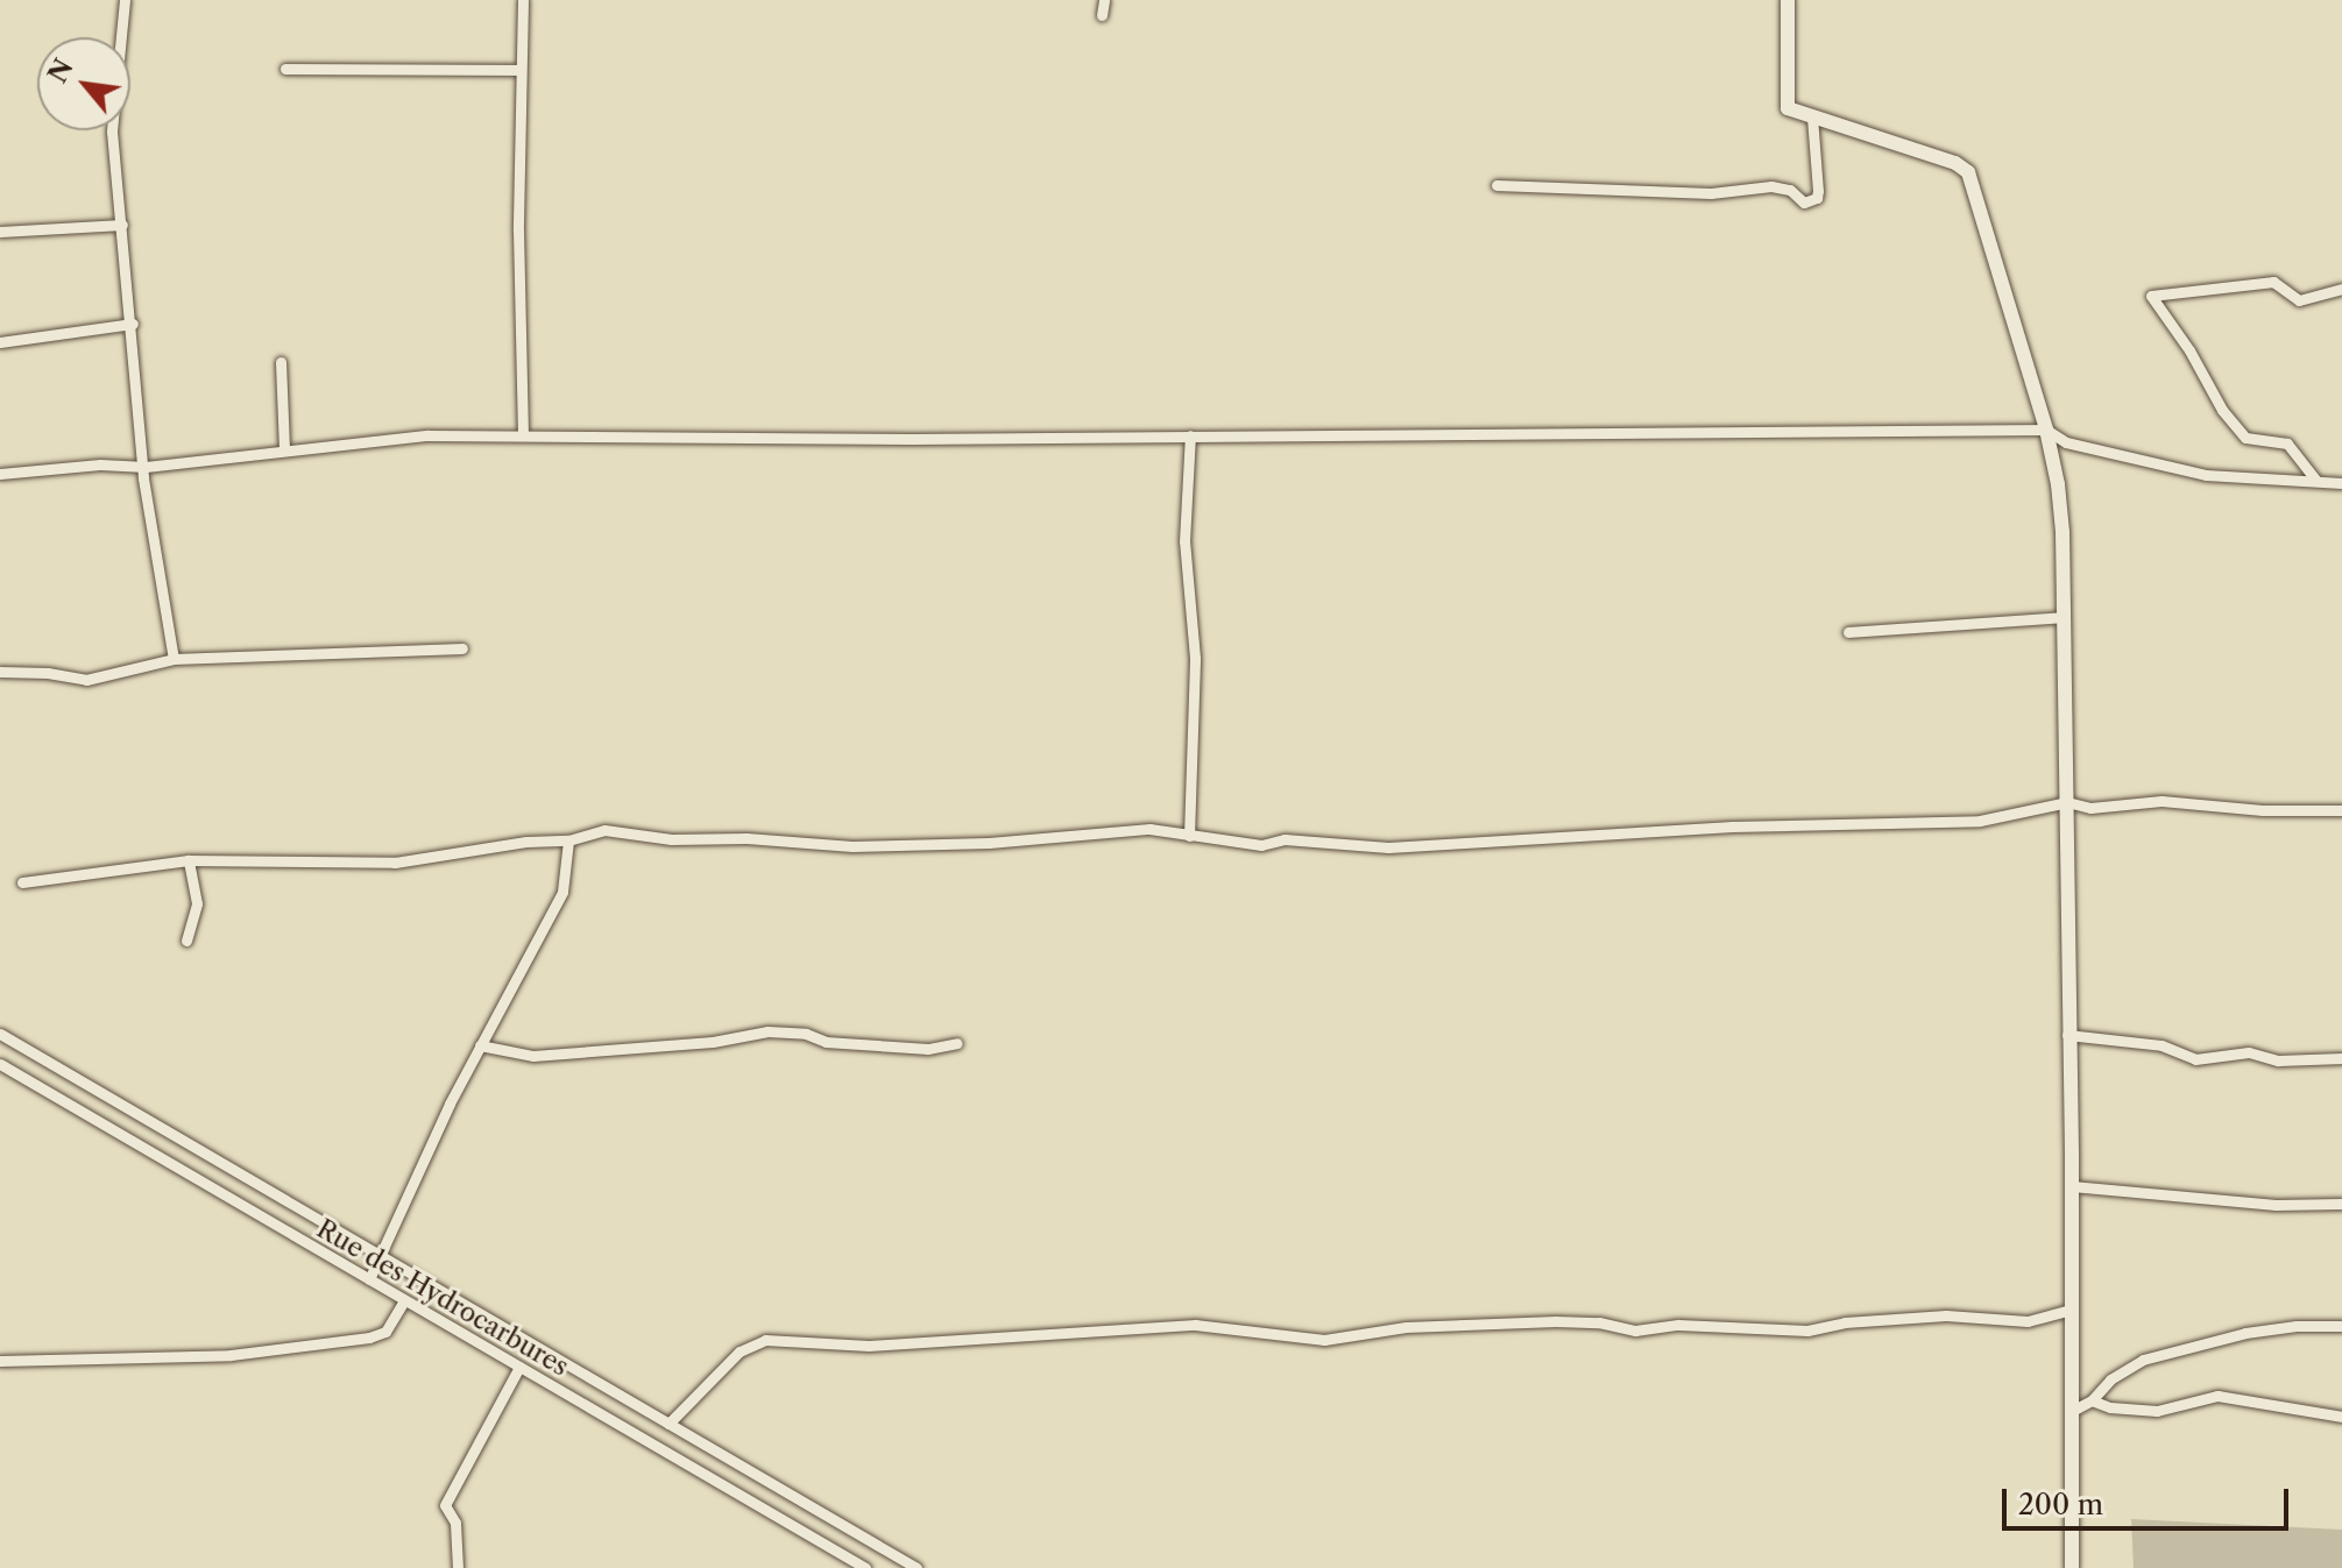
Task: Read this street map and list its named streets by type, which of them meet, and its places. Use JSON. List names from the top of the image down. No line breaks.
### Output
{"streets":{"street":["Rue des Hydrocarbures"]},"scale_bar":"200 m","north":"top left"}
